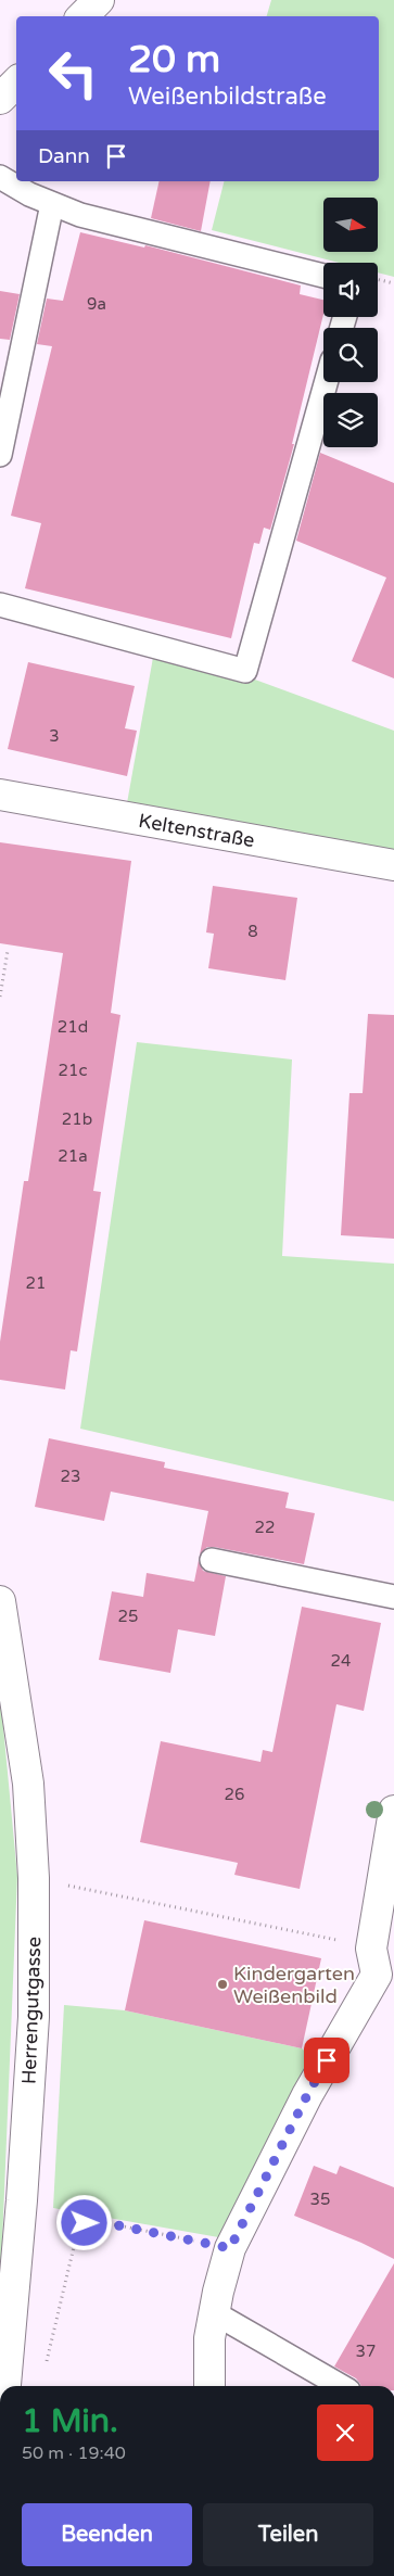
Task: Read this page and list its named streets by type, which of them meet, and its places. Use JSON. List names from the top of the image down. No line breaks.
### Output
{"streets":{"street":["Keltenstraße","Herrengutgasse"]},"places":["Kindergarten Weißenbild"],"house_numbers":["9a","3","8","21d","21c","21b","21a","21","23","22","25","24","26","35","37"],"north":"right","page":{"turn":["20 m","Weißenbildstraße"],"then":"Dann","heading":["1 Min.","50 m · 19:40"],"buttons":["Beenden","Teilen"]}}
